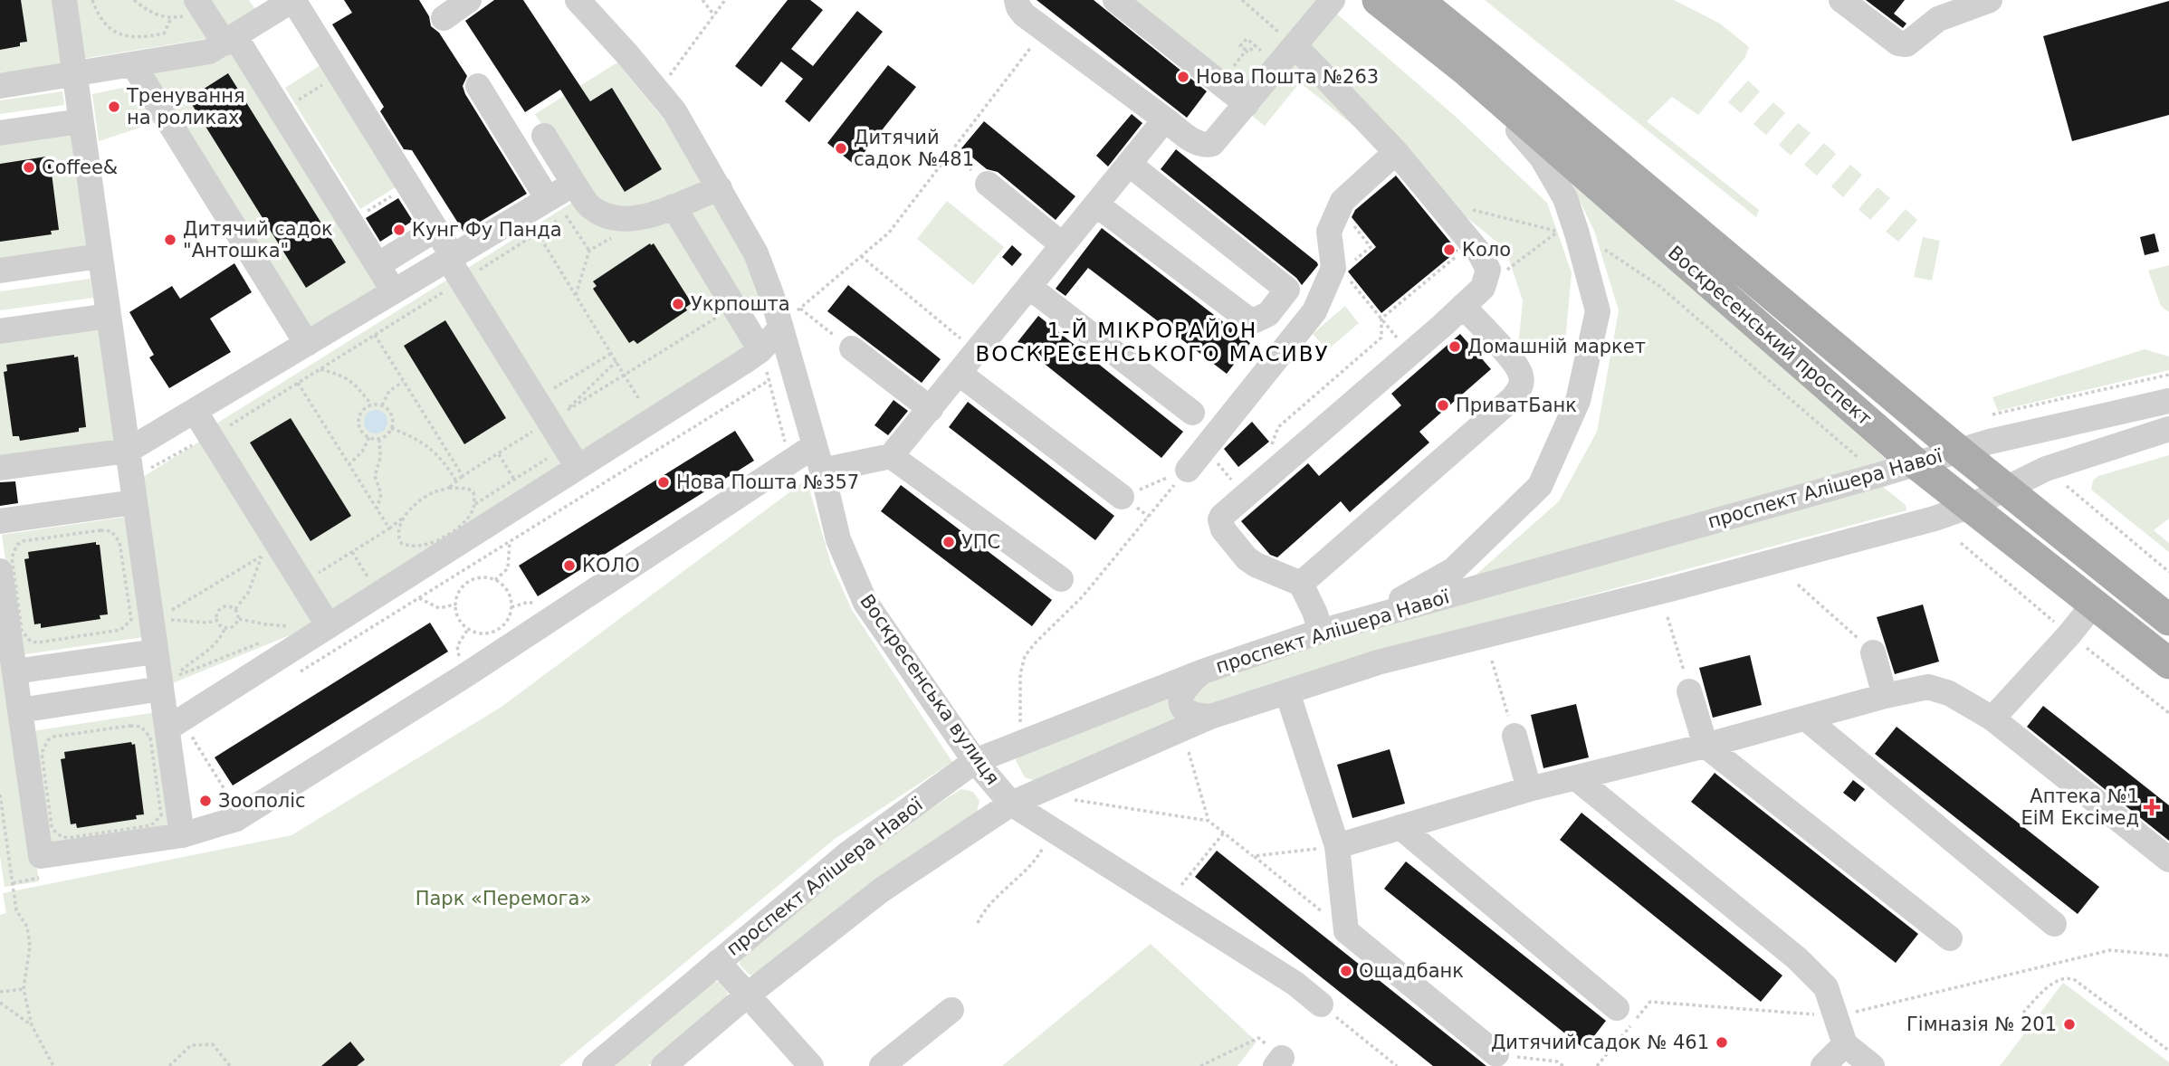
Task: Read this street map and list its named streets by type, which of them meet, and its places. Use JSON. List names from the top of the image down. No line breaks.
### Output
{"streets":{"main road":["Воскресенський проспект"],"street":["проспект Алішера Навої","Воскресенська вулиця"]},"crossings":[["Воскресенський проспект","проспект Алішера Навої"],["проспект Алішера Навої","Воскресенська вулиця"]],"districts":["1-Й МІКРОРАЙОН ВОСКРЕСЕНСЬКОГО МАСИВУ"],"parks":["Парк «Перемога»"],"places":{"other":["Нова Пошта №263","Тренування на роликах","Дитячий садок №481","Coffee&","Кунг Фу Панда","Дитячий садок \"Антошка\"","Коло","Укрпошта","Домашній маркет","ПриватБанк","Нова Пошта №357","УПС","КОЛО","Зоополіс","Ощадбанк","Гімназія № 201","Дитячий садок № 461"],"health":["Аптека №1 EiM Ексімед"]}}
